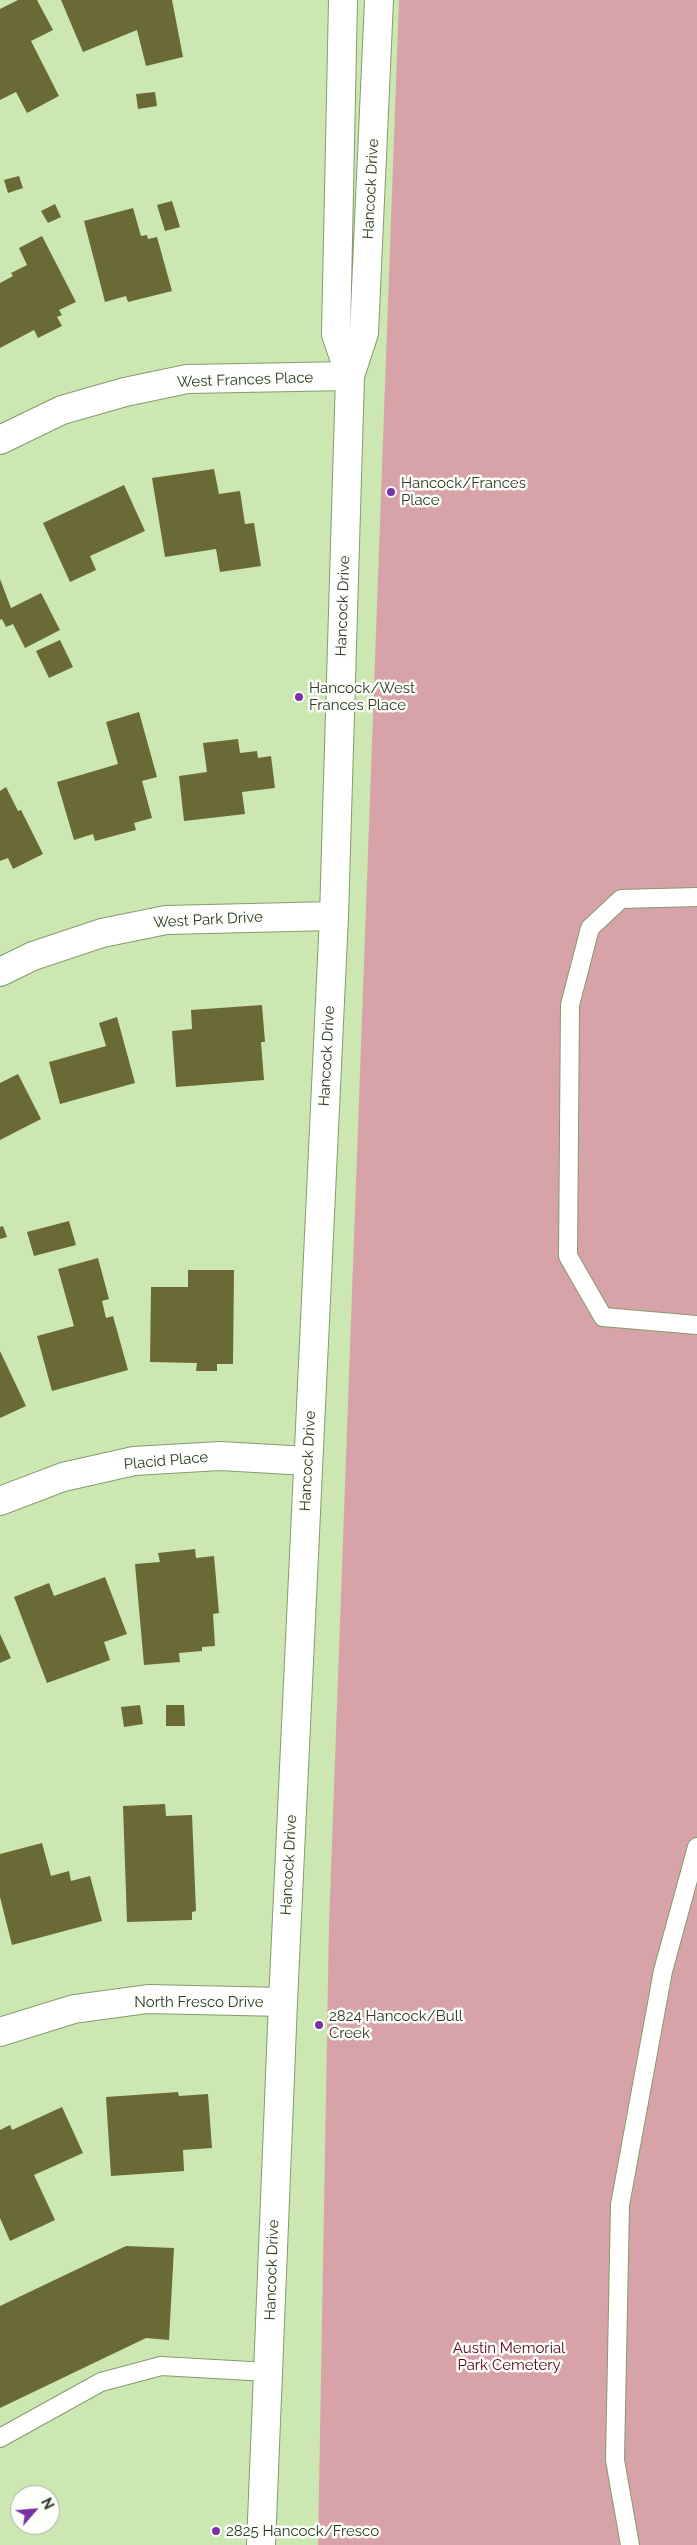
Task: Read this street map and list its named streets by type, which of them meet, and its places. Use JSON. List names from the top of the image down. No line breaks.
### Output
{"streets":{"street":["Hancock Drive","West Frances Place","West Park Drive","Placid Place","North Fresco Drive"]},"crossings":[["Hancock Drive","West Frances Place"],["Hancock Drive","West Park Drive"],["Hancock Drive","Placid Place"],["Hancock Drive","North Fresco Drive"]],"parks":["Austin Memorial Park Cemetery"],"places":["Hancock/Frances Place","Hancock/West Frances Place","2824 Hancock/Bull Creek","2825 Hancock/Fresco"],"north":"top right"}
